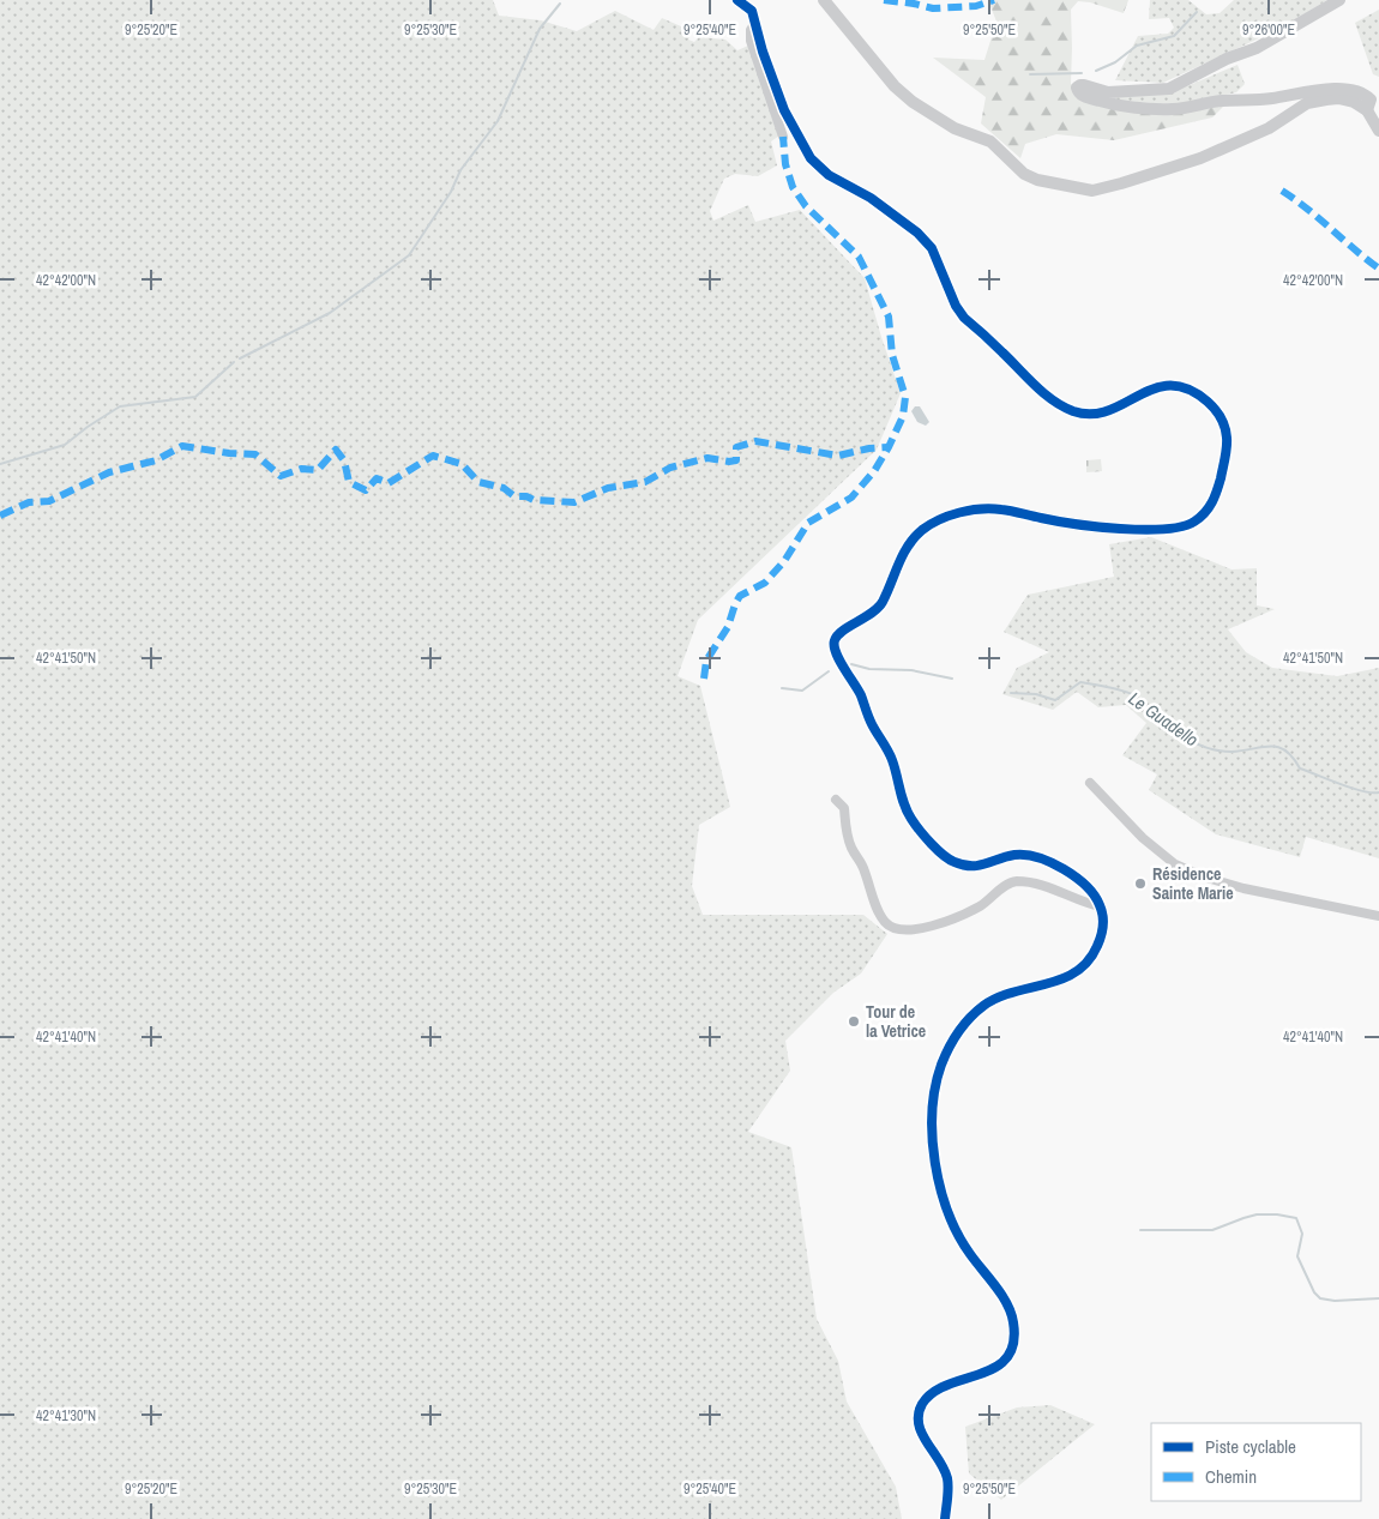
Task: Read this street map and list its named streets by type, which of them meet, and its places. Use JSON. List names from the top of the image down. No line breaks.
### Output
{"water":["Le Guadello"],"places":["Résidence Sainte Marie","Tour de la Vetrice"],"legend":["Piste cyclable","Chemin"],"coordinates":["9°25'20\"E","9°25'30\"E","9°25'40\"E","9°25'50\"E","9°26'00\"E","42°42'00\"N","42°41'50\"N","42°41'40\"N","42°41'30\"N"]}
